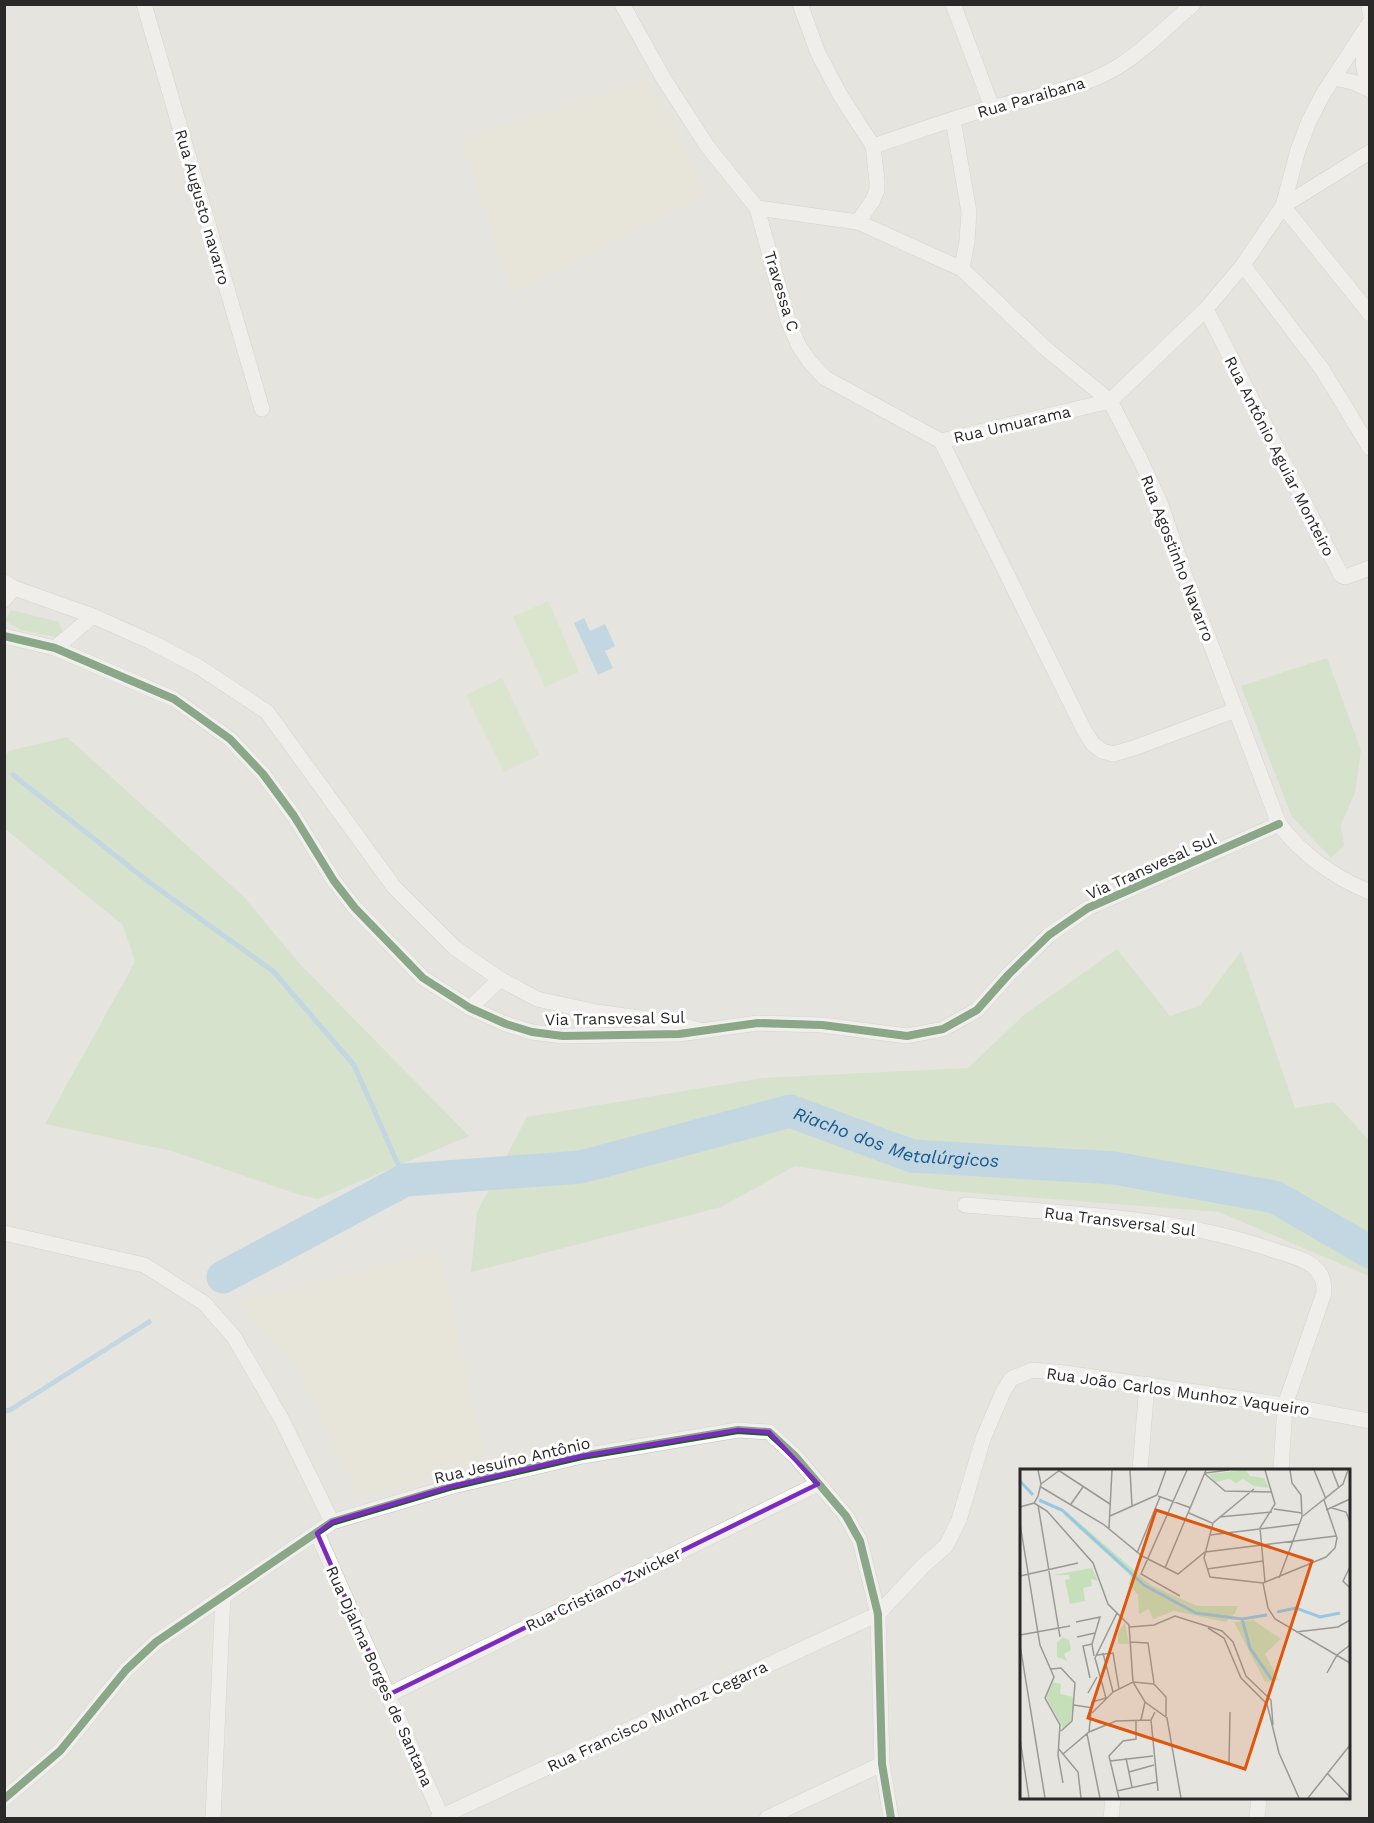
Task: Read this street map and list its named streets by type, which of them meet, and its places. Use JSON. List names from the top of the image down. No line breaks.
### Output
{"streets":{"street":["Rua Paraibana","Rua Augusto navarro","Travessa C","Rua Umuarama","Rua Antônio Aguiar Monteiro","Rua Agostinho Navarro","Via Transvesal Sul","Rua Transversal Sul","Rua João Carlos Munhoz Vaqueiro","Rua Jesuíno Antônio","Rua Cristiano Zwicker","Rua Djalma Borges de Santana","Rua Francisco Munhoz Cegarra"]},"crossings":[["Travessa C","Rua Umuarama"],["Travessa C","Rua Agostinho Navarro"],["Rua Umuarama","Rua Agostinho Navarro"],["Rua Agostinho Navarro","Via Transvesal Sul"],["Rua Transversal Sul","Rua João Carlos Munhoz Vaqueiro"],["Rua João Carlos Munhoz Vaqueiro","Rua Jesuíno Antônio"],["Rua João Carlos Munhoz Vaqueiro","Rua Francisco Munhoz Cegarra"],["Rua Jesuíno Antônio","Rua Cristiano Zwicker"],["Rua Jesuíno Antônio","Rua Djalma Borges de Santana"],["Rua Jesuíno Antônio","Rua Francisco Munhoz Cegarra"],["Rua Cristiano Zwicker","Rua Djalma Borges de Santana"],["Rua Djalma Borges de Santana","Rua Francisco Munhoz Cegarra"]],"water":["Riacho dos Metalúrgicos"]}
